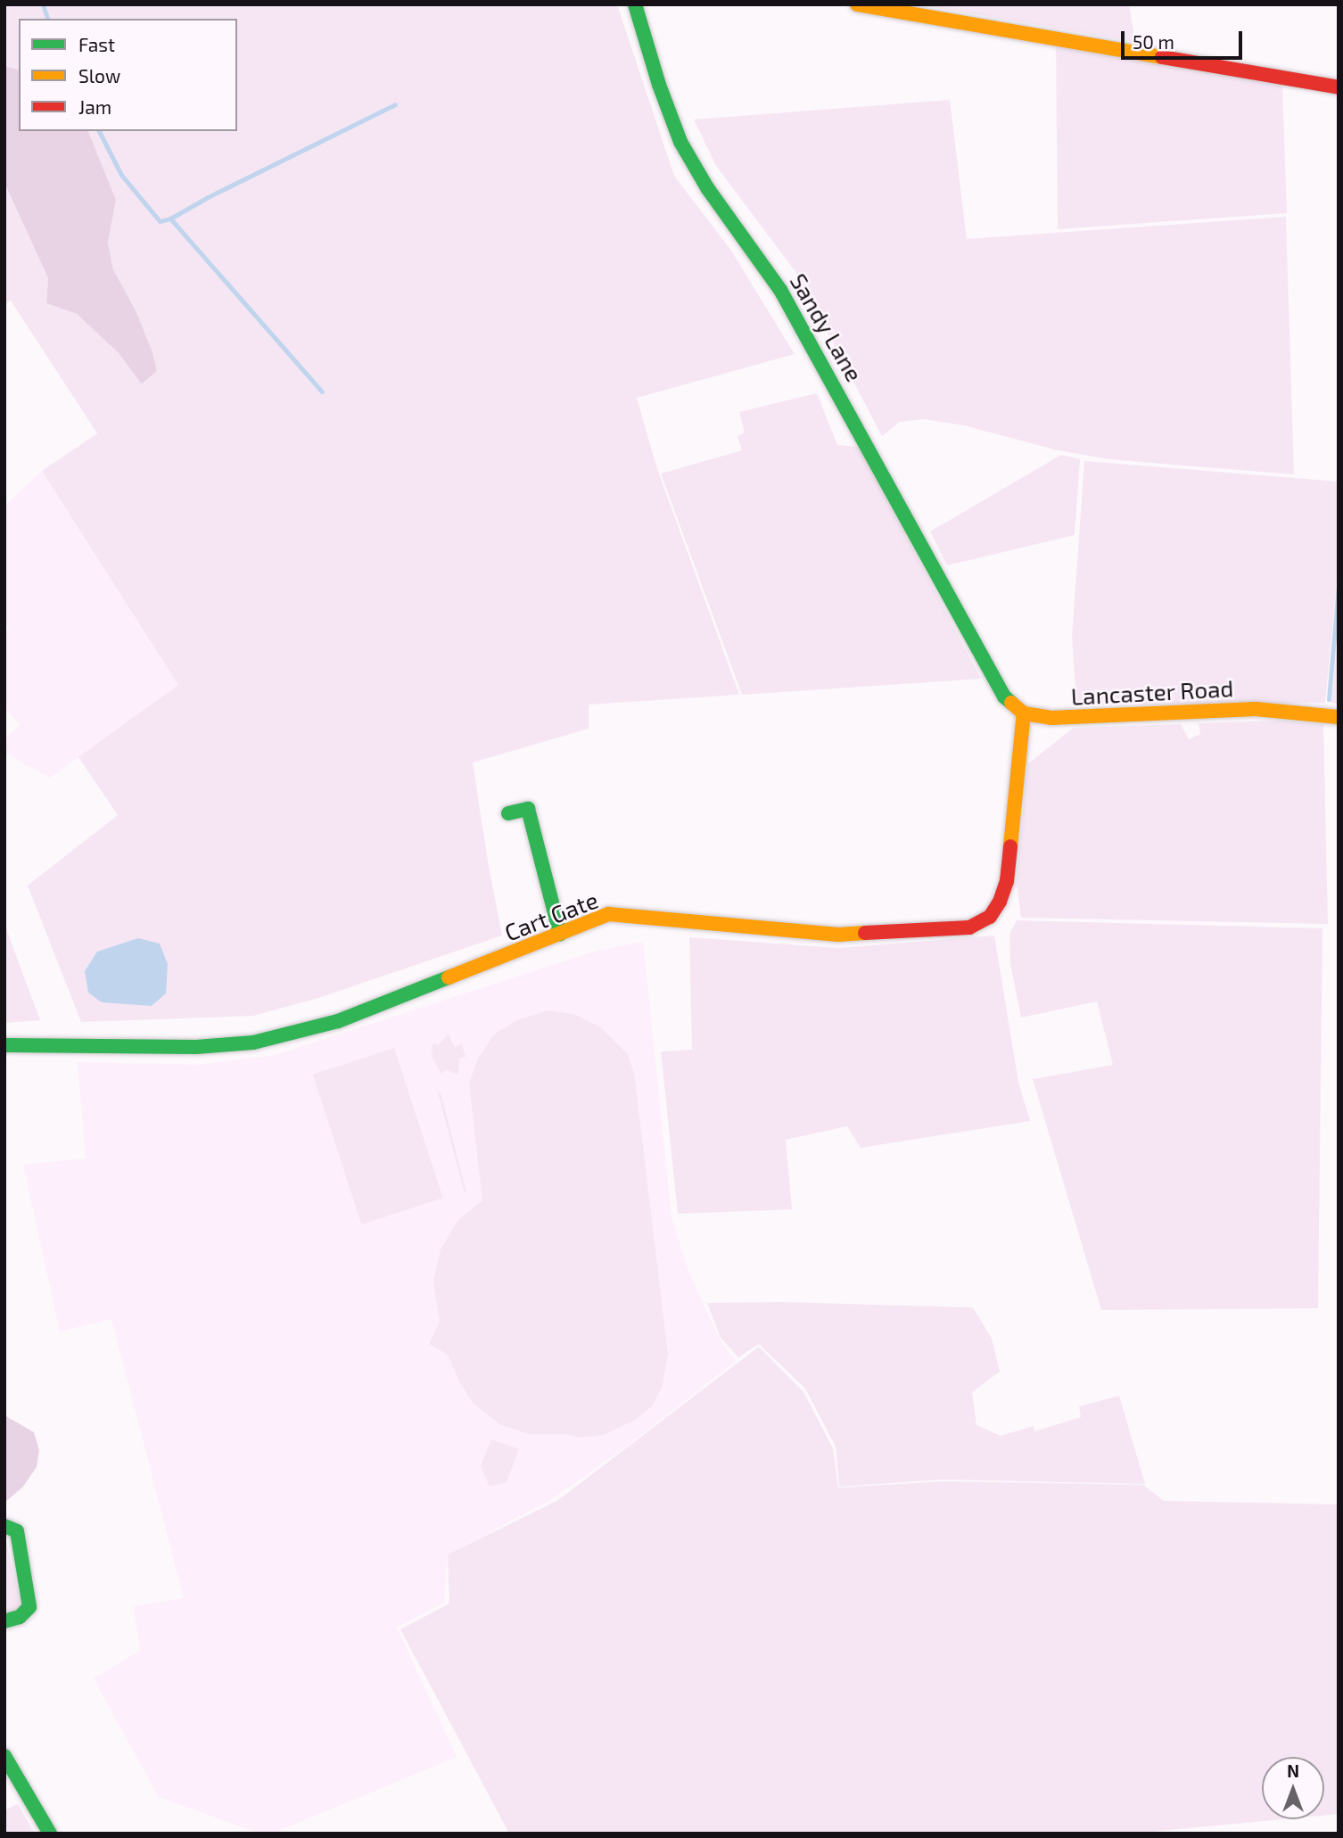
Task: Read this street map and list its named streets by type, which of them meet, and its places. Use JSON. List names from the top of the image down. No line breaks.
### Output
{"streets":{"street":["Sandy Lane","Lancaster Road","Cart Gate"]},"crossings":[["Sandy Lane","Lancaster Road"],["Sandy Lane","Cart Gate"],["Lancaster Road","Cart Gate"]],"legend":["Fast","Slow","Jam"],"scale_bar":"50 m","north":"top"}
